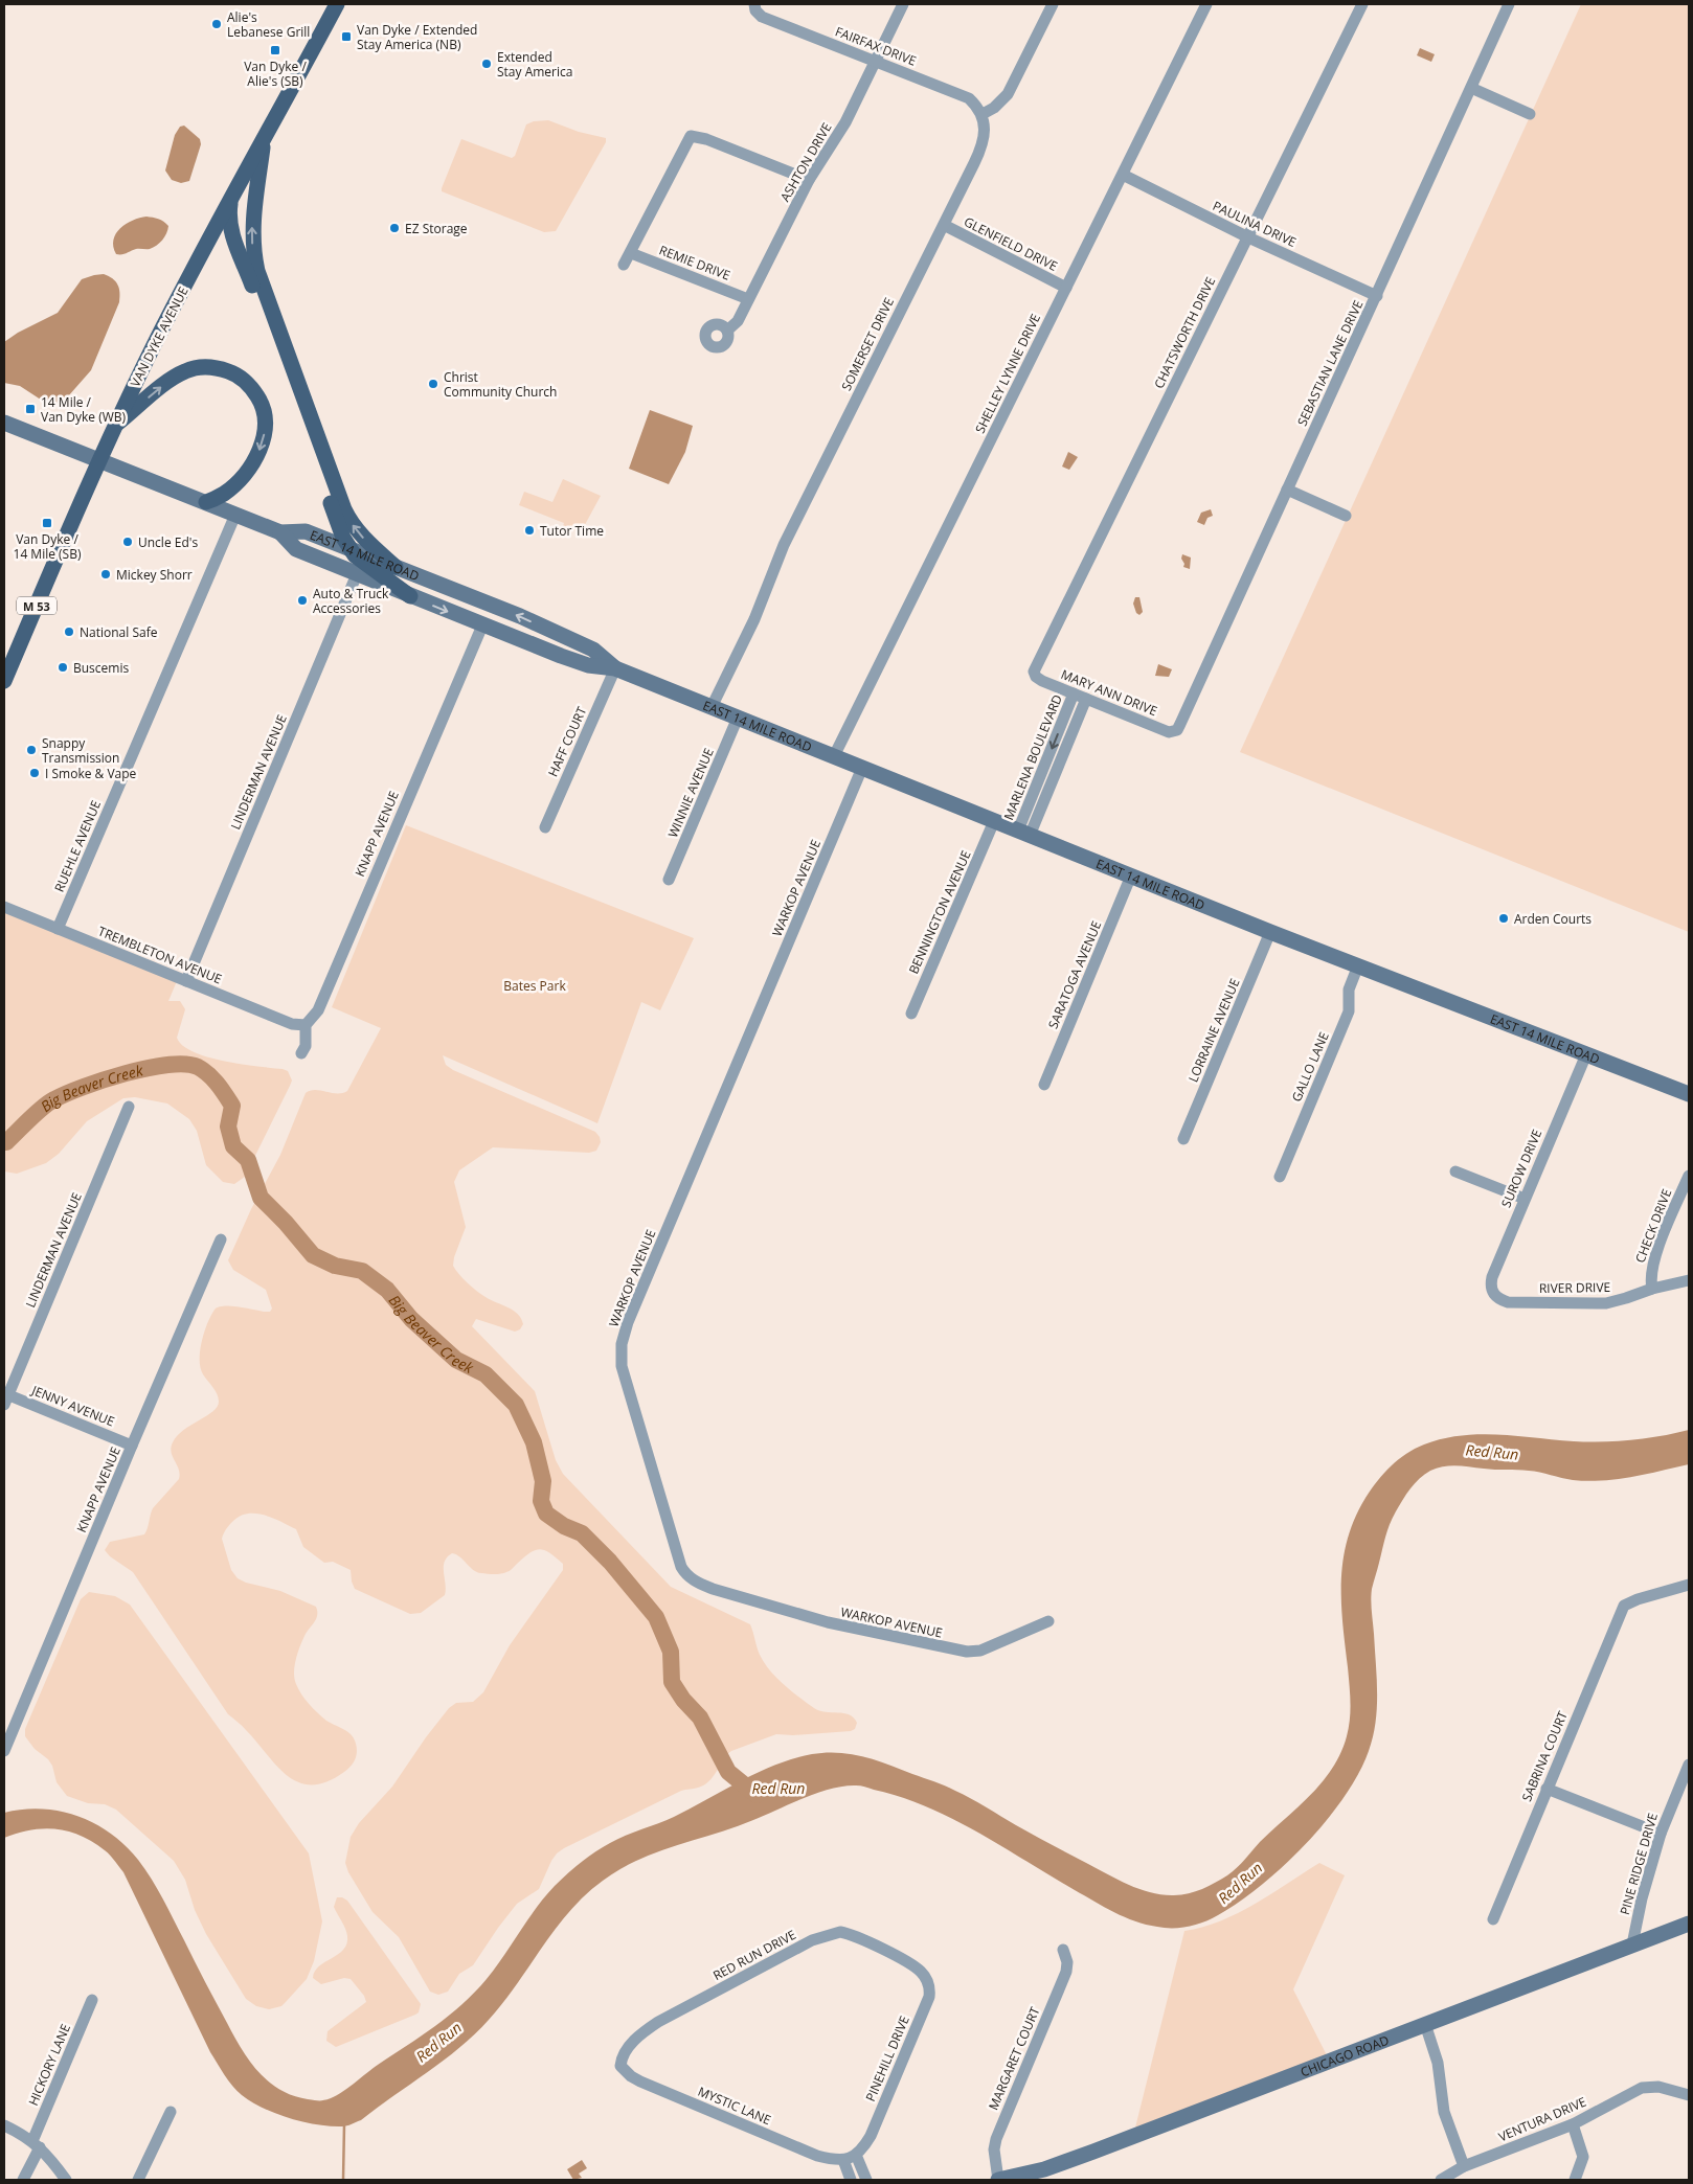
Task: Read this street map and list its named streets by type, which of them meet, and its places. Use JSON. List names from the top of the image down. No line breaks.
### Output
{"streets":{"main road":["VAN DYKE AVENUE","EAST 14 MILE ROAD","M 53","CHICAGO ROAD"],"street":["FAIRFAX DRIVE","ASHTON DRIVE","PAULINA DRIVE","GLENFIELD DRIVE","REMIE DRIVE","CHATSWORTH DRIVE","SOMERSET DRIVE","SEBASTIAN LANE DRIVE","SHELLEY LYNNE DRIVE","MARY ANN DRIVE","HAFF COURT","MARLENA BOULEVARD","LINDERMAN AVENUE","WINNIE AVENUE","KNAPP AVENUE","RUEHLE AVENUE","WARKOP AVENUE","BENNINGTON AVENUE","TREMBLETON AVENUE","SARATOGA AVENUE","LORRAINE AVENUE","GALLO LANE","SUROW DRIVE","CHECK DRIVE","RIVER DRIVE","JENNY AVENUE","SABRINA COURT","PINE RIDGE DRIVE","RED RUN DRIVE","PINEHILL DRIVE","MARGARET COURT","HICKORY LANE","MYSTIC LANE","VENTURA DRIVE"]},"crossings":[["FAIRFAX DRIVE","ASHTON DRIVE"],["FAIRFAX DRIVE","SOMERSET DRIVE"],["ASHTON DRIVE","REMIE DRIVE"],["PAULINA DRIVE","CHATSWORTH DRIVE"],["PAULINA DRIVE","SEBASTIAN LANE DRIVE"],["PAULINA DRIVE","SHELLEY LYNNE DRIVE"],["GLENFIELD DRIVE","SOMERSET DRIVE"],["GLENFIELD DRIVE","SHELLEY LYNNE DRIVE"],["CHATSWORTH DRIVE","MARY ANN DRIVE"],["VAN DYKE AVENUE","EAST 14 MILE ROAD"],["SOMERSET DRIVE","EAST 14 MILE ROAD"],["SEBASTIAN LANE DRIVE","MARY ANN DRIVE"],["SHELLEY LYNNE DRIVE","EAST 14 MILE ROAD"],["EAST 14 MILE ROAD","HAFF COURT"],["EAST 14 MILE ROAD","MARLENA BOULEVARD"],["EAST 14 MILE ROAD","LINDERMAN AVENUE"],["EAST 14 MILE ROAD","WINNIE AVENUE"],["EAST 14 MILE ROAD","KNAPP AVENUE"],["EAST 14 MILE ROAD","RUEHLE AVENUE"],["EAST 14 MILE ROAD","WARKOP AVENUE"],["EAST 14 MILE ROAD","BENNINGTON AVENUE"],["EAST 14 MILE ROAD","SARATOGA AVENUE"],["EAST 14 MILE ROAD","LORRAINE AVENUE"],["EAST 14 MILE ROAD","GALLO LANE"],["EAST 14 MILE ROAD","SUROW DRIVE"],["MARY ANN DRIVE","MARLENA BOULEVARD"],["LINDERMAN AVENUE","TREMBLETON AVENUE"],["LINDERMAN AVENUE","JENNY AVENUE"],["KNAPP AVENUE","TREMBLETON AVENUE"],["KNAPP AVENUE","JENNY AVENUE"],["RUEHLE AVENUE","TREMBLETON AVENUE"],["SUROW DRIVE","RIVER DRIVE"],["CHECK DRIVE","RIVER DRIVE"],["PINE RIDGE DRIVE","CHICAGO ROAD"],["RED RUN DRIVE","PINEHILL DRIVE"],["RED RUN DRIVE","MYSTIC LANE"],["CHICAGO ROAD","MARGARET COURT"]],"water":["Big Beaver Creek","Red Run"],"parks":["Bates Park"],"places":{"other":["Alie's Lebanese Grill","Extended Stay America","EZ Storage","Christ Community Church","Tutor Time","Uncle Ed's","Mickey Shorr","Auto & Truck Accessories","National Safe","Buscemis","Snappy Transmission","I Smoke & Vape","Arden Courts"],"transit":["Van Dyke / Extended Stay America (NB)","Van Dyke / Alie's (SB)","14 Mile / Van Dyke (WB)","Van Dyke / 14 Mile (SB)"]}}
